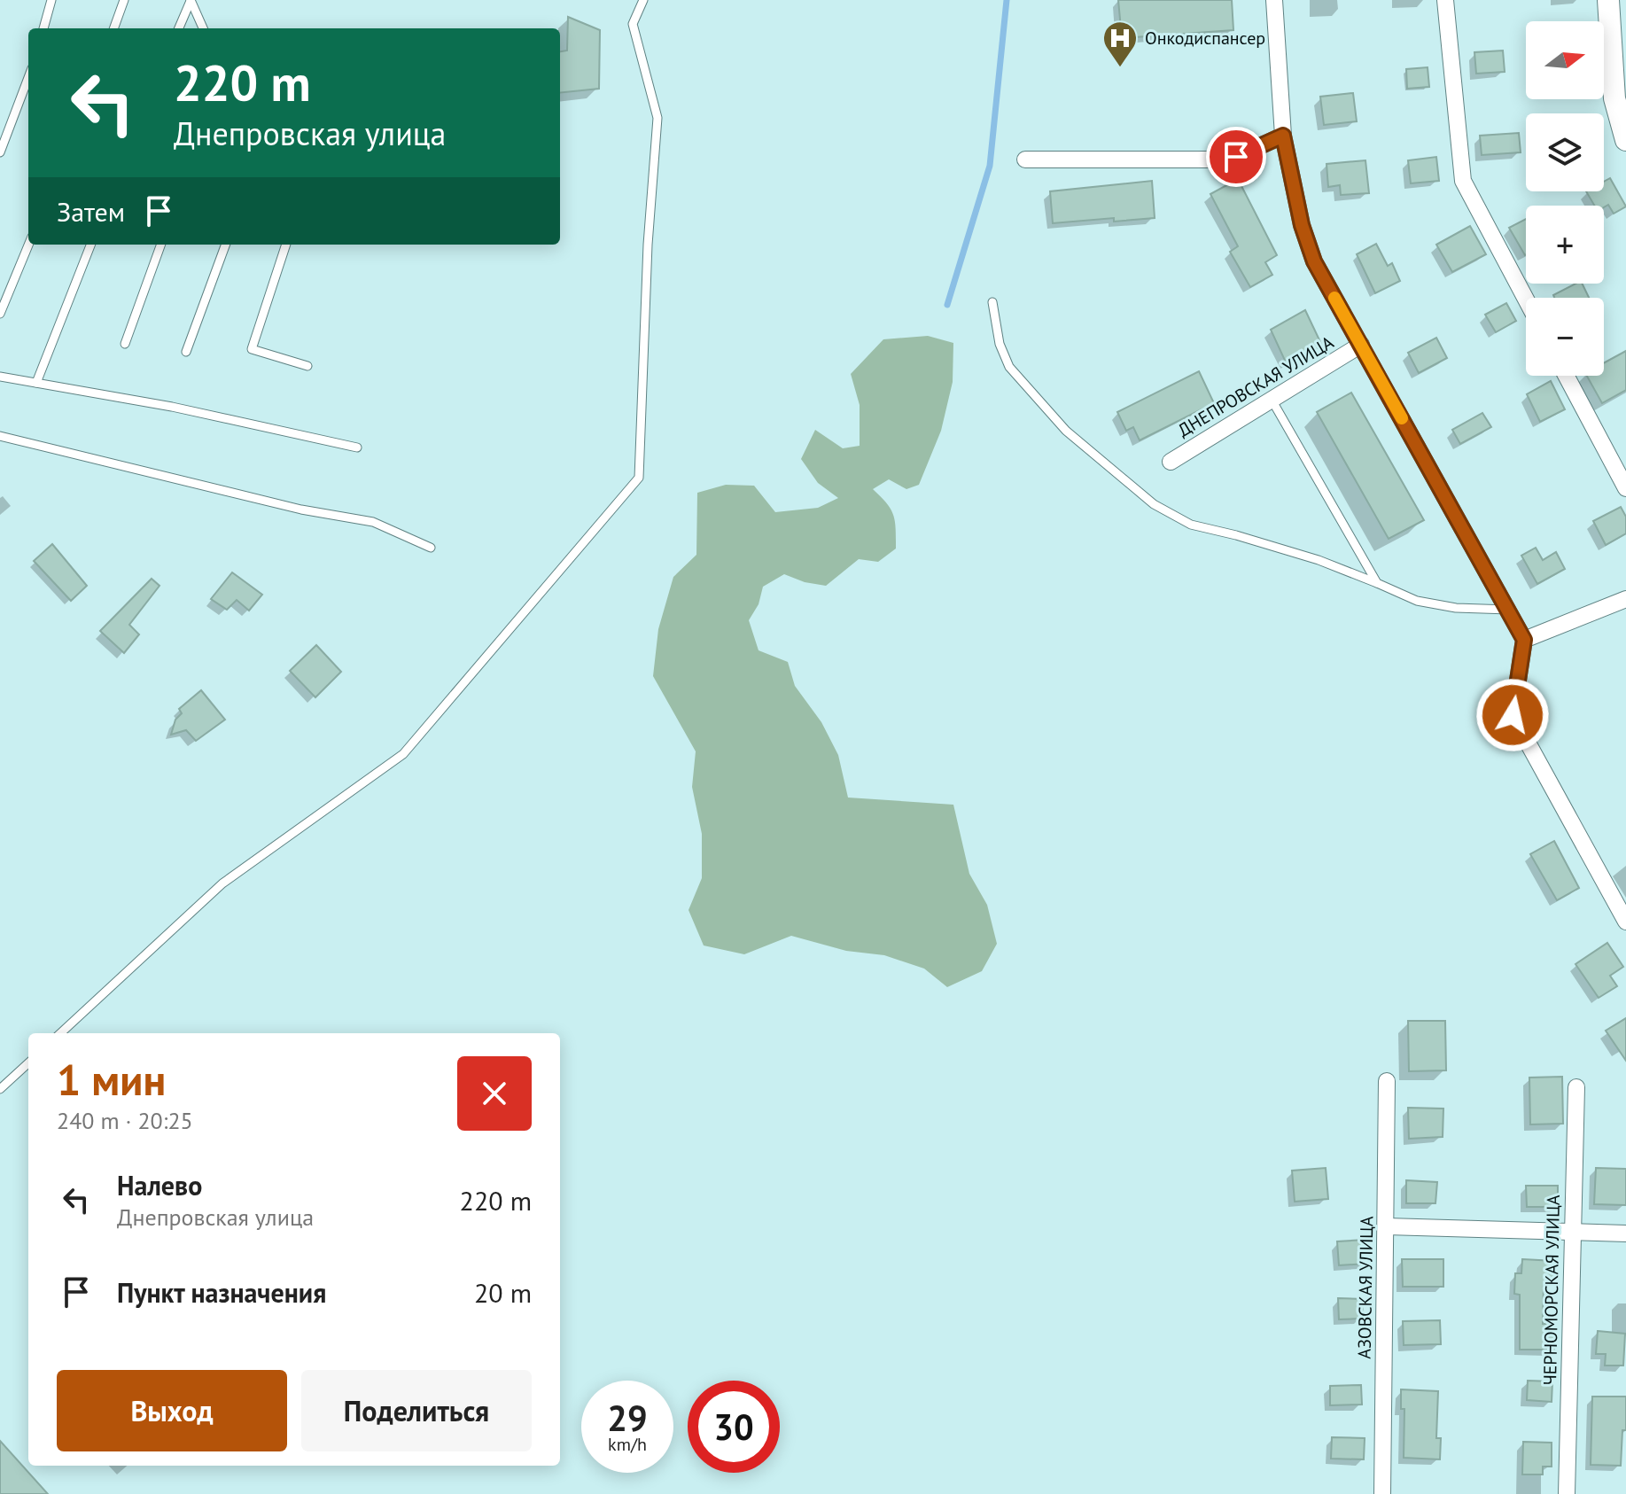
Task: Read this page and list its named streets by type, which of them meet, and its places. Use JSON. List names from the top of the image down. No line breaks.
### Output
{"streets":{"street":["ДНЕПРОВСКАЯ УЛИЦА","АЗОВСКАЯ УЛИЦА","ЧЕРНОМОРСКАЯ УЛИЦА"]},"places":{"hospital":["Онкодиспансер"]},"north":"right","page":{"map_buttons":["+","−"],"turn":["220 m","Днепровская улица"],"then":"Затем","heading":["1 мин","240 m · 20:25"],"list":[{"name":"Налево","note":"Днепровская улица","value":"220 m"},{"name":"Пункт назначения","value":"20 m"}],"buttons":["Выход","Поделиться"],"speed":"29 km/h","limit":"30"}}
